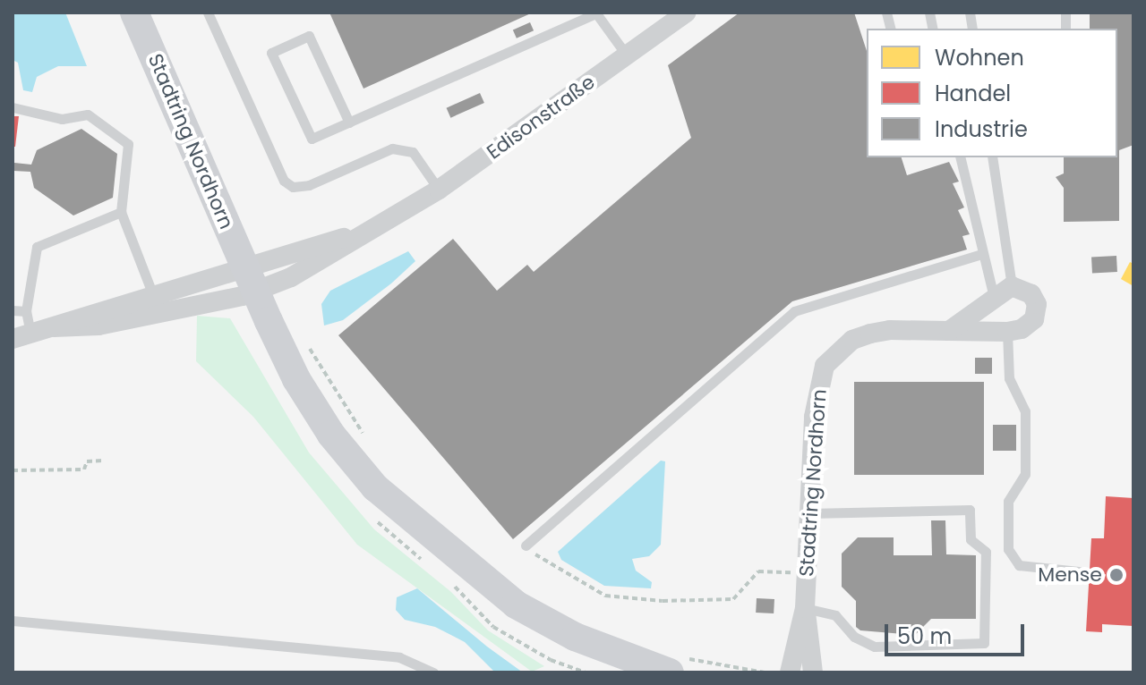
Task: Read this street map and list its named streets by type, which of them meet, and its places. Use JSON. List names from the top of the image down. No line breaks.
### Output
{"streets":{"main road":["Stadtring Nordhorn"],"street":["Edisonstraße"]},"crossings":[["Edisonstraße","Stadtring Nordhorn"]],"places":["Mense"],"legend":["Wohnen","Handel","Industrie"],"scale_bar":"50 m"}
